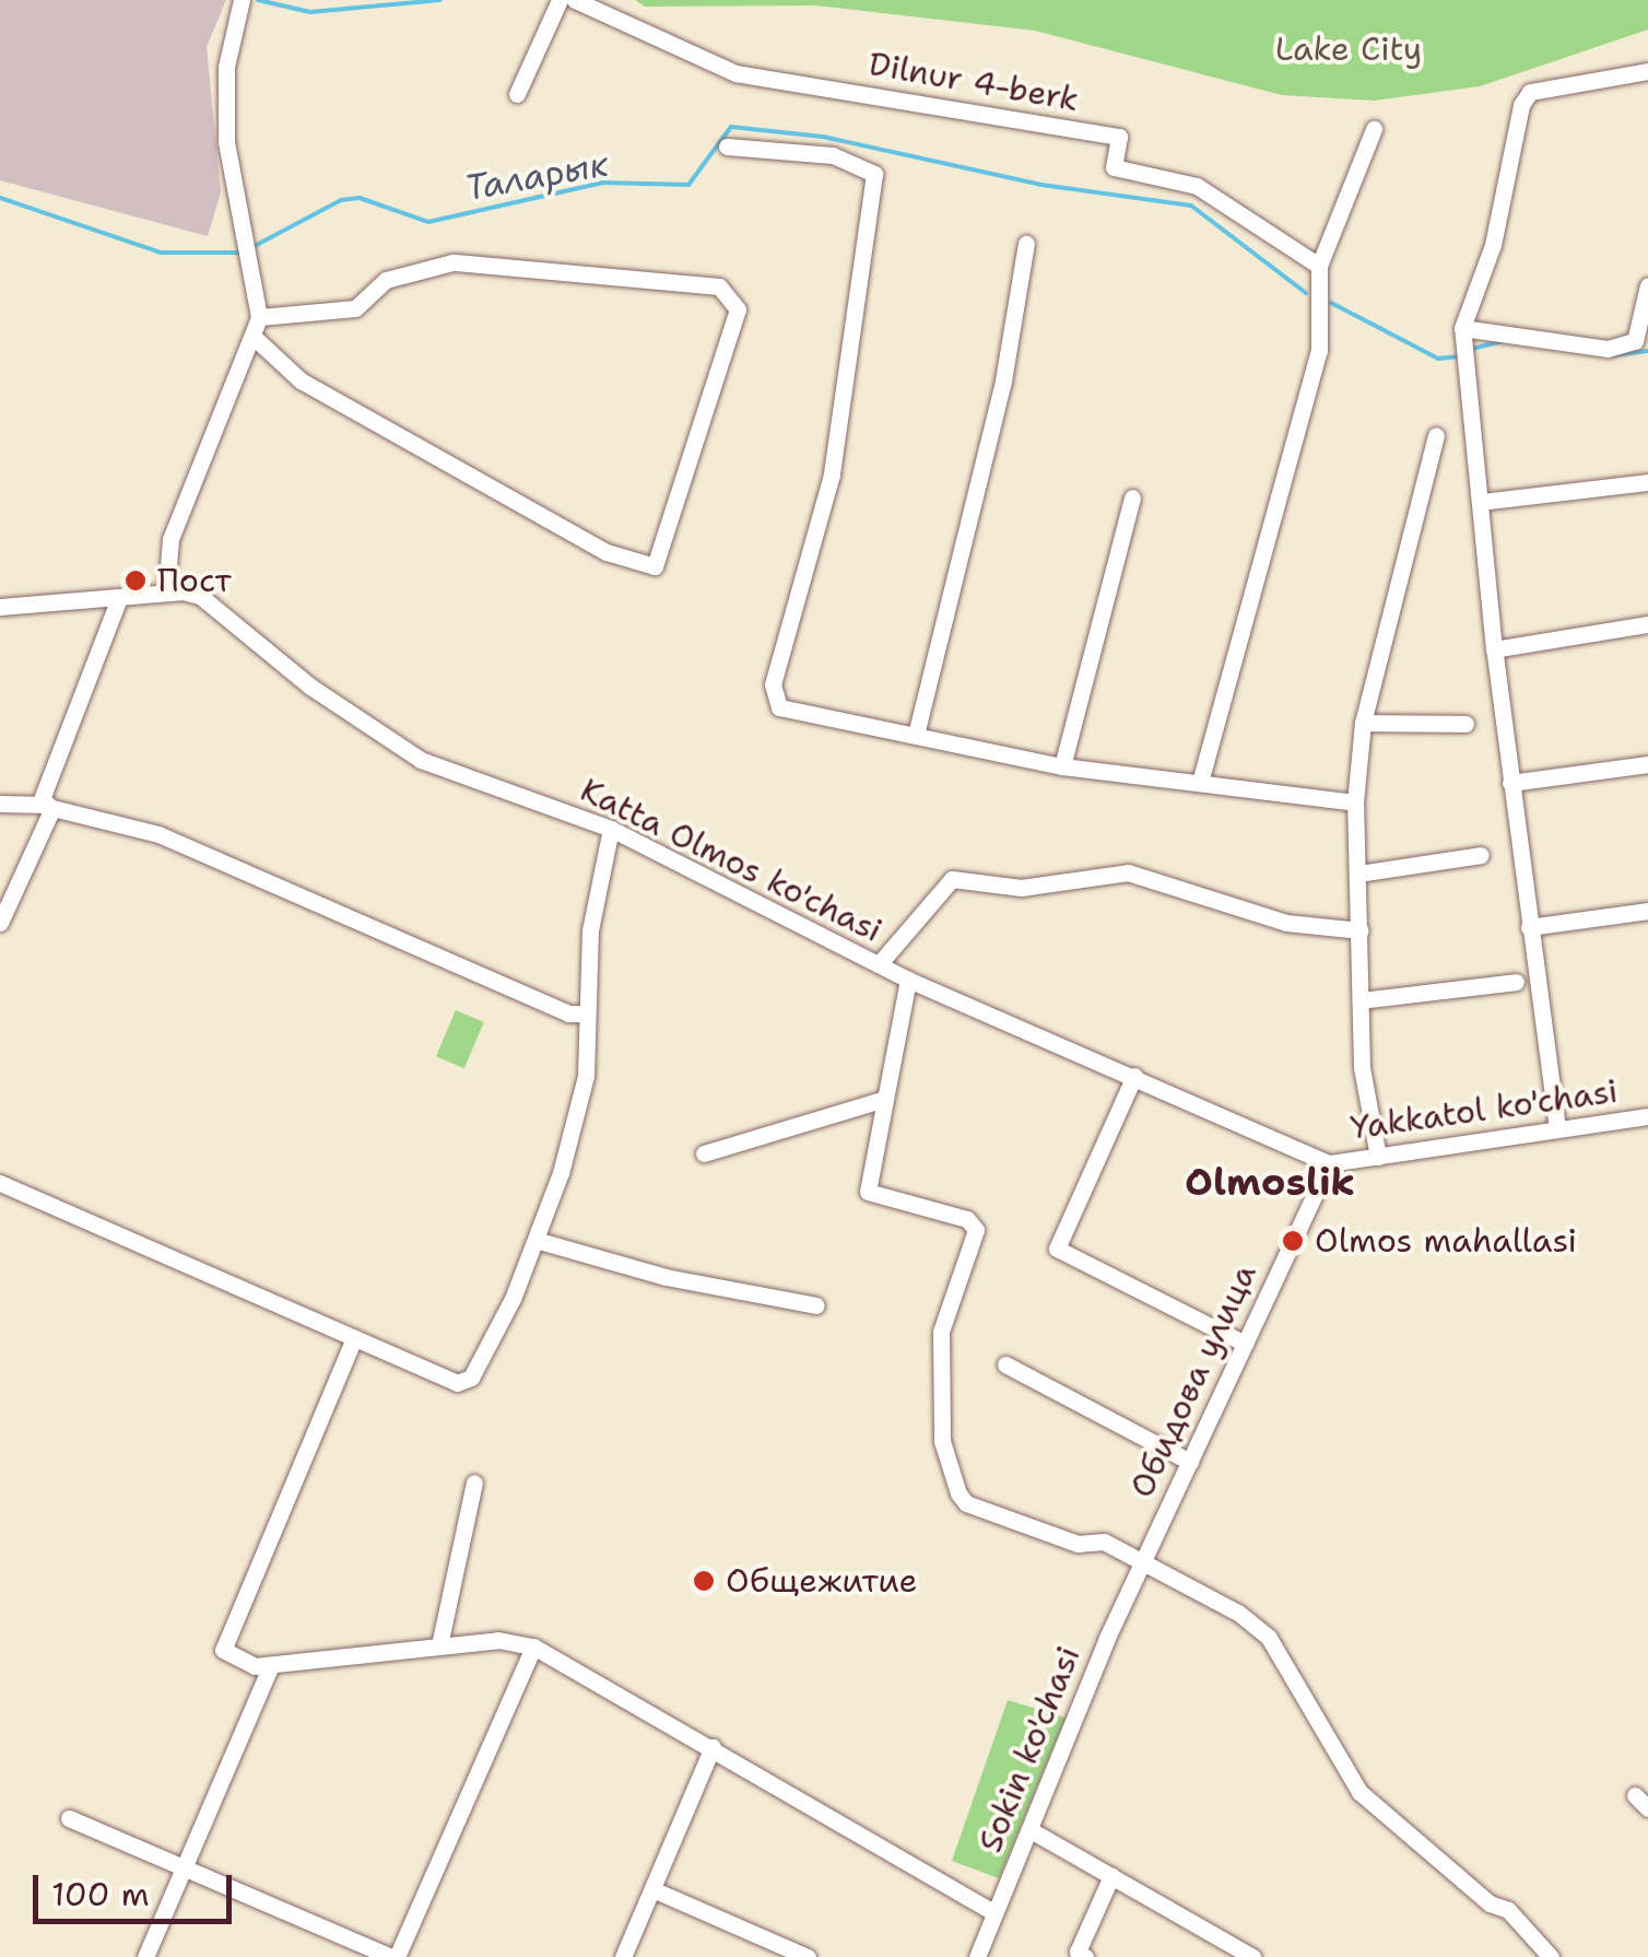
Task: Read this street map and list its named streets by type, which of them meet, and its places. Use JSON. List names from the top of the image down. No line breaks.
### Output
{"streets":{"street":["Dilnur 4-berk","Katta Olmos ko'chasi","Yakkatol ko'chasi","Обидова улица","Sokin ko'chasi"]},"crossings":[["Katta Olmos ko'chasi","Yakkatol ko'chasi"],["Katta Olmos ko'chasi","Обидова улица"],["Yakkatol ko'chasi","Обидова улица"],["Обидова улица","Sokin ko'chasi"]],"districts":["Olmoslik"],"water":["Таларык"],"parks":["Lake City"],"places":["Пост","Olmos mahallasi","Общежитие"],"scale_bar":"100 m"}
